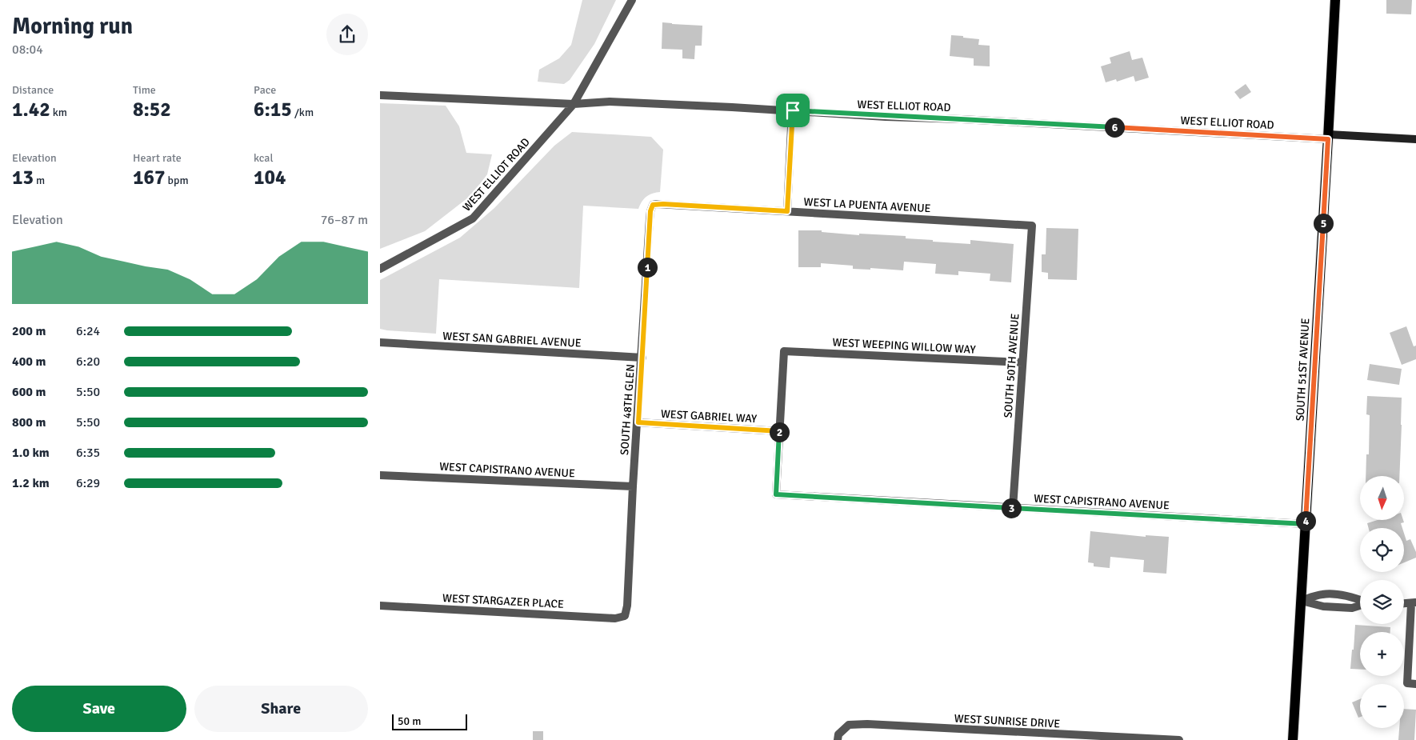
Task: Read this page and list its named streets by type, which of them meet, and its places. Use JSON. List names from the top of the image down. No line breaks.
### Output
{"streets":{"main road":["WEST ELLIOT ROAD","SOUTH 51ST AVENUE"],"street":["WEST LA PUENTA AVENUE","WEST SAN GABRIEL AVENUE","WEST WEEPING WILLOW WAY","SOUTH 50TH AVENUE","SOUTH 48TH GLEN","WEST GABRIEL WAY","WEST CAPISTRANO AVENUE","WEST STARGAZER PLACE","WEST SUNRISE DRIVE"]},"crossings":[["WEST ELLIOT ROAD","SOUTH 51ST AVENUE"],["WEST LA PUENTA AVENUE","SOUTH 50TH AVENUE"],["WEST LA PUENTA AVENUE","SOUTH 48TH GLEN"],["WEST SAN GABRIEL AVENUE","SOUTH 48TH GLEN"],["WEST WEEPING WILLOW WAY","SOUTH 50TH AVENUE"],["WEST WEEPING WILLOW WAY","WEST GABRIEL WAY"],["WEST WEEPING WILLOW WAY","WEST CAPISTRANO AVENUE"],["SOUTH 50TH AVENUE","WEST CAPISTRANO AVENUE"],["SOUTH 51ST AVENUE","WEST CAPISTRANO AVENUE"],["SOUTH 48TH GLEN","WEST GABRIEL WAY"],["SOUTH 48TH GLEN","WEST CAPISTRANO AVENUE"],["SOUTH 48TH GLEN","WEST STARGAZER PLACE"],["WEST GABRIEL WAY","WEST CAPISTRANO AVENUE"]],"scale_bar":"50 m","north":"bottom","page":{"heading":["Morning run","08:04"],"stats":[["Distance","1.42 km"],["Time","8:52"],["Pace","6:15 /km"],["Elevation","13 m"],["Heart rate","167 bpm"],["kcal","104"]],"pins":["6","5","1","2","3","4"],"chart":["Elevation","76–87 m"],"list":[{"name":"200 m","note":"6:24"},{"name":"400 m","note":"6:20"},{"name":"600 m","note":"5:50"},{"name":"800 m","note":"5:50"},{"name":"1.0 km","note":"6:35"},{"name":"1.2 km","note":"6:29"}],"map_buttons":["+","−"],"buttons":["Save","Share"],"scale":"50 m"}}
